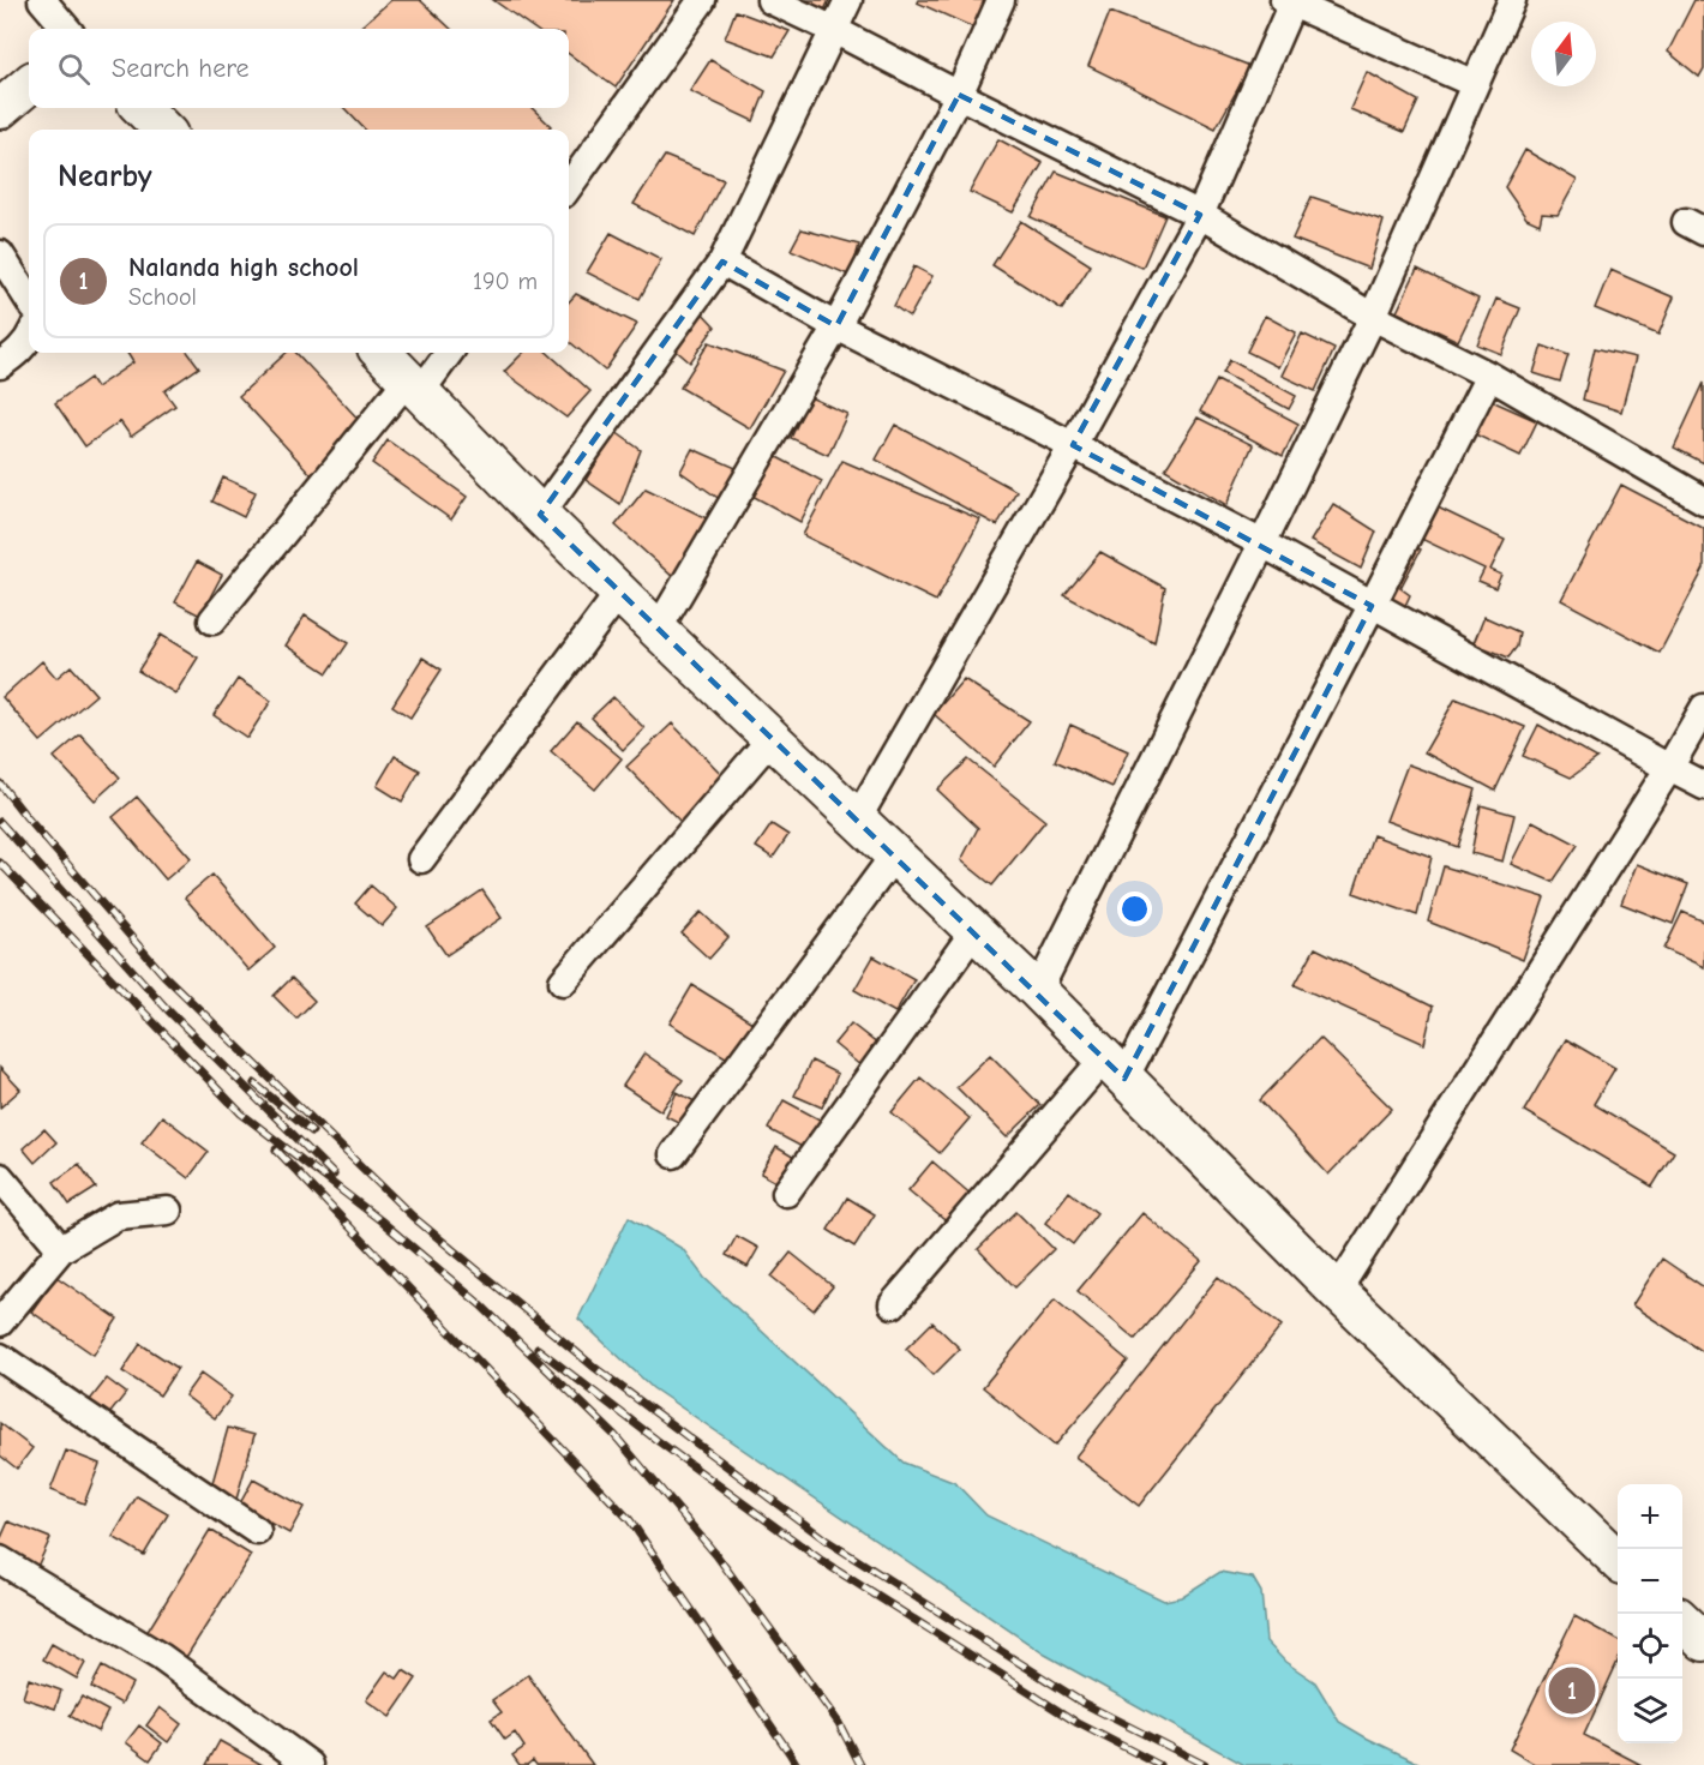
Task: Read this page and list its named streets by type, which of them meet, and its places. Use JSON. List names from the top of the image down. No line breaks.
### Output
{"north":"top","page":{"search":"Search here","heading":"Nearby","list":[{"mark":"1","name":"Nalanda high school","note":"School","value":"190 m"}],"map_buttons":["+","−"],"pins":"1"}}
